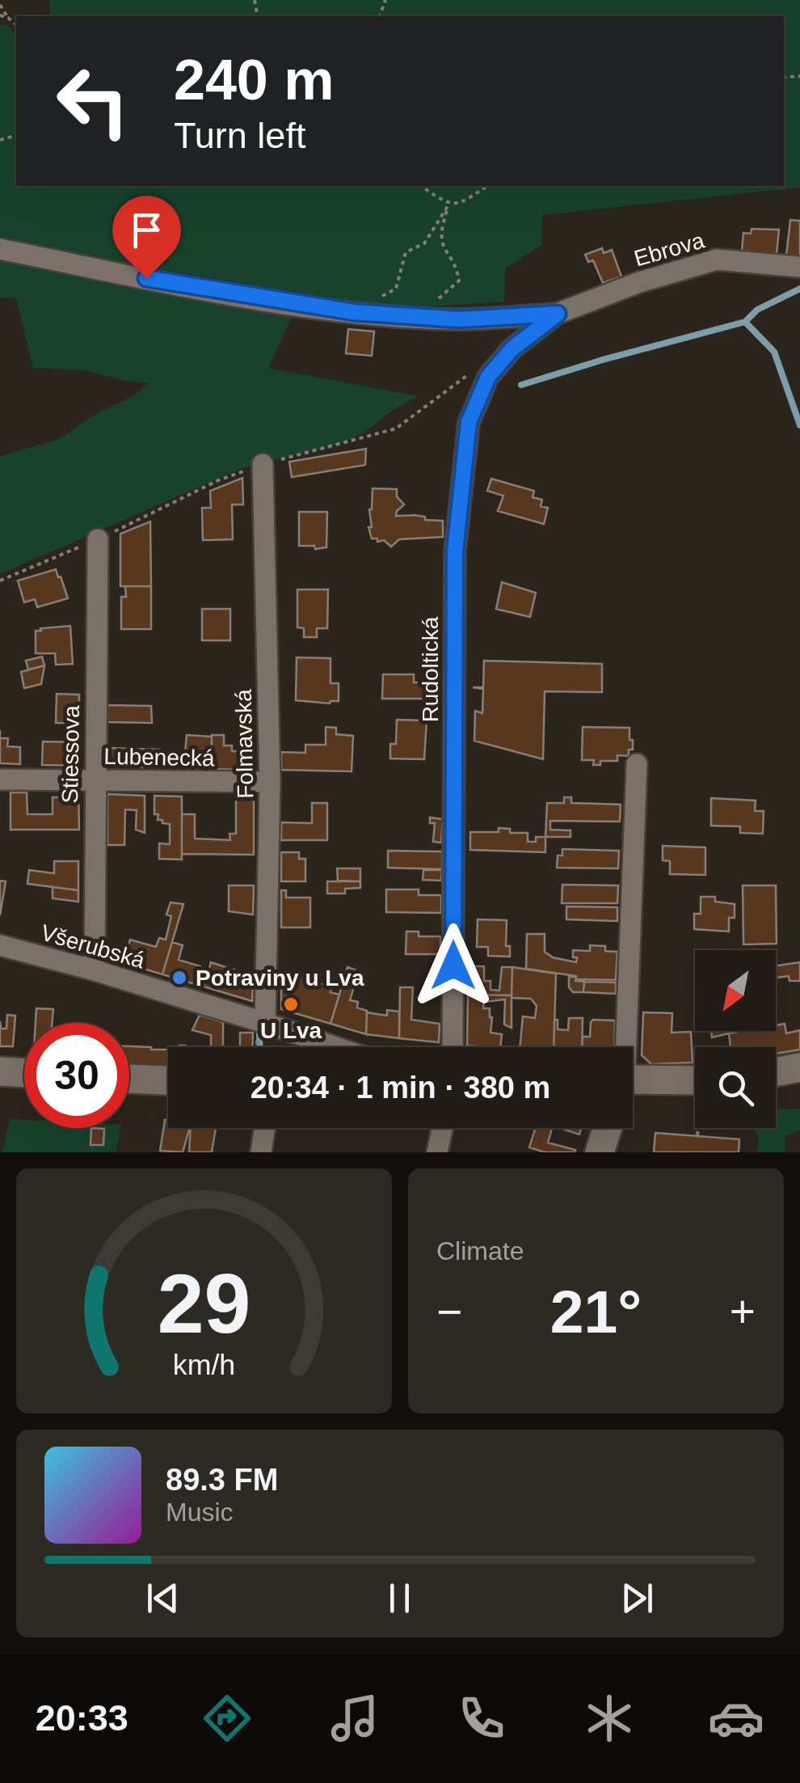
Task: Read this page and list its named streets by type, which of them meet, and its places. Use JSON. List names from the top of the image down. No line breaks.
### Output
{"streets":{"street":["Ebrova","Rudoltická","Folmavská","Stiessova","Lubenecká","Všerubská"]},"crossings":[["Ebrova","Rudoltická"],["Folmavská","Lubenecká"],["Folmavská","Všerubská"],["Stiessova","Lubenecká"],["Stiessova","Všerubská"]],"places":["Potraviny u Lva","U Lva"],"north":"bottom left","page":{"turn":["240 m","Turn left"],"limit":"30","trip":"20:34 · 1 min · 380 m","tile":"Climate","heat":["−","21°","+"],"song":["89.3 FM","Music"],"tabs":"20:33","gauge":["29","km/h"]}}
